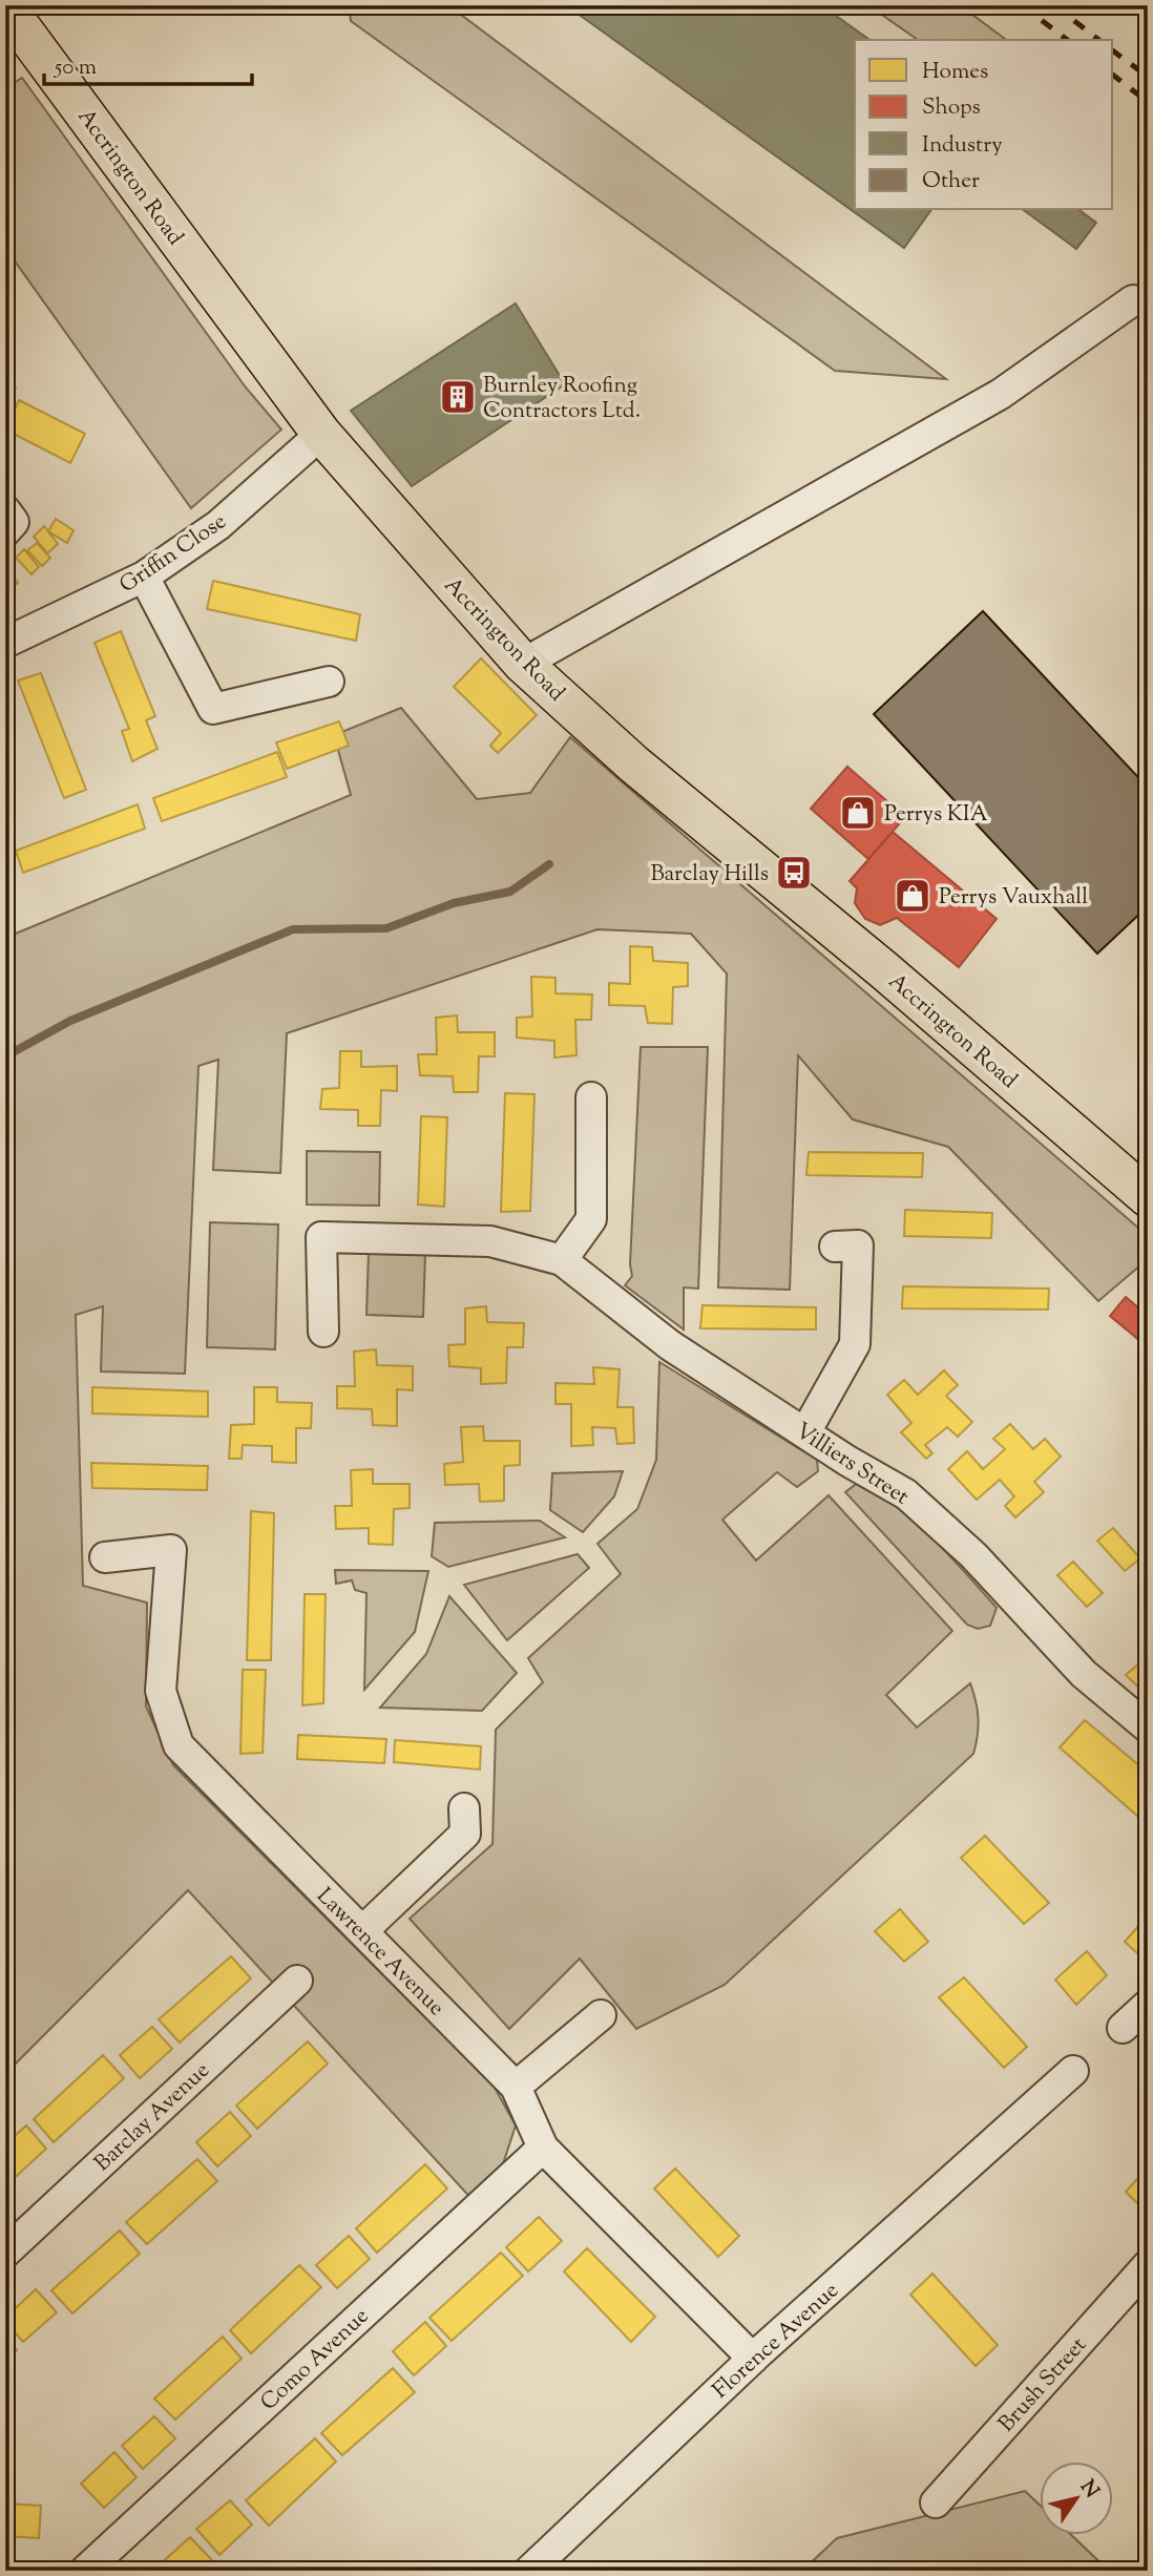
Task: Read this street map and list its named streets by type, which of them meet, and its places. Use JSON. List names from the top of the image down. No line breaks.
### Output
{"streets":{"main road":["Accrington Road"],"street":["Griffin Close","Villiers Street","Lawrence Avenue","Barclay Avenue","Florence Avenue","Como Avenue","Brush Street"]},"crossings":[["Accrington Road","Griffin Close"],["Lawrence Avenue","Florence Avenue"],["Lawrence Avenue","Como Avenue"]],"places":{"building":["Burnley Roofing Contractors Ltd."],"shop":["Perrys KIA","Perrys Vauxhall"],"bus stop":["Barclay Hills"]},"legend":["Homes","Shops","Industry","Other"],"scale_bar":"50 m","north":"top right"}
